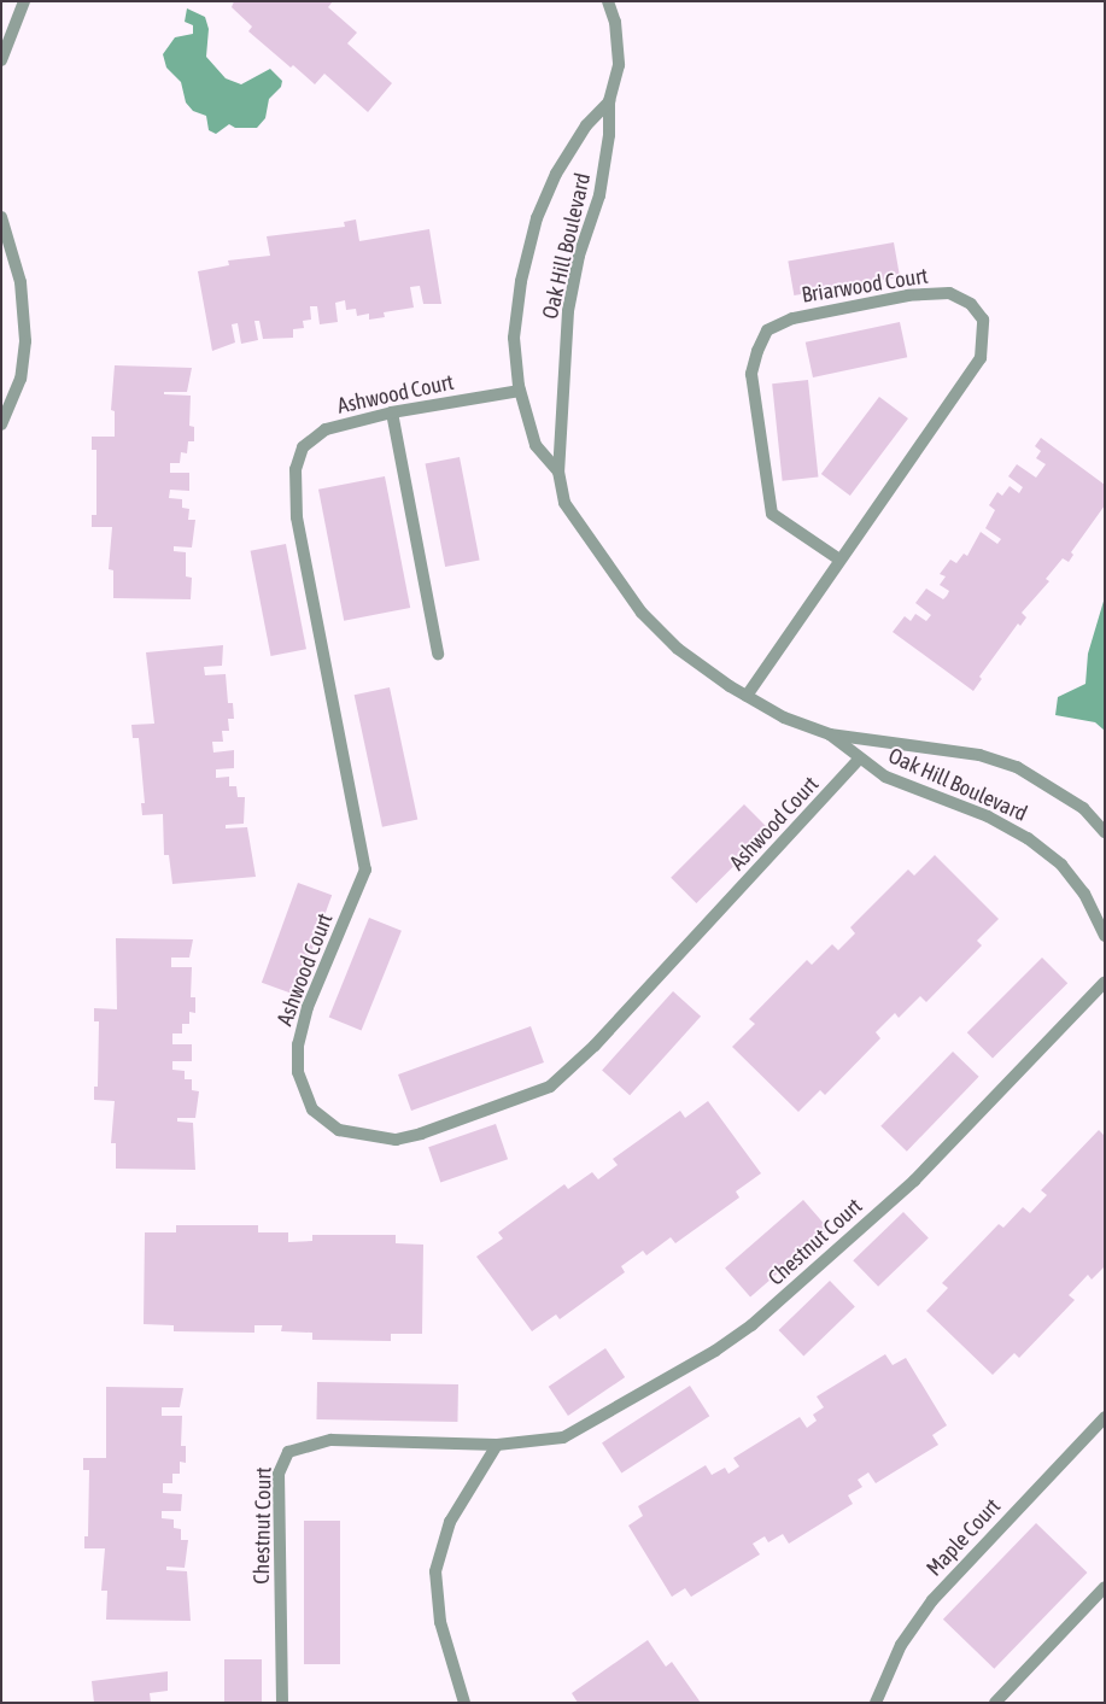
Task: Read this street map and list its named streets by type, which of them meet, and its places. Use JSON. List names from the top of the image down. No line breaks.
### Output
{"streets":{"street":["Oak Hill Boulevard","Briarwood Court","Ashwood Court","Chestnut Court","Maple Court"]},"crossings":[["Oak Hill Boulevard","Briarwood Court"],["Oak Hill Boulevard","Ashwood Court"]]}
